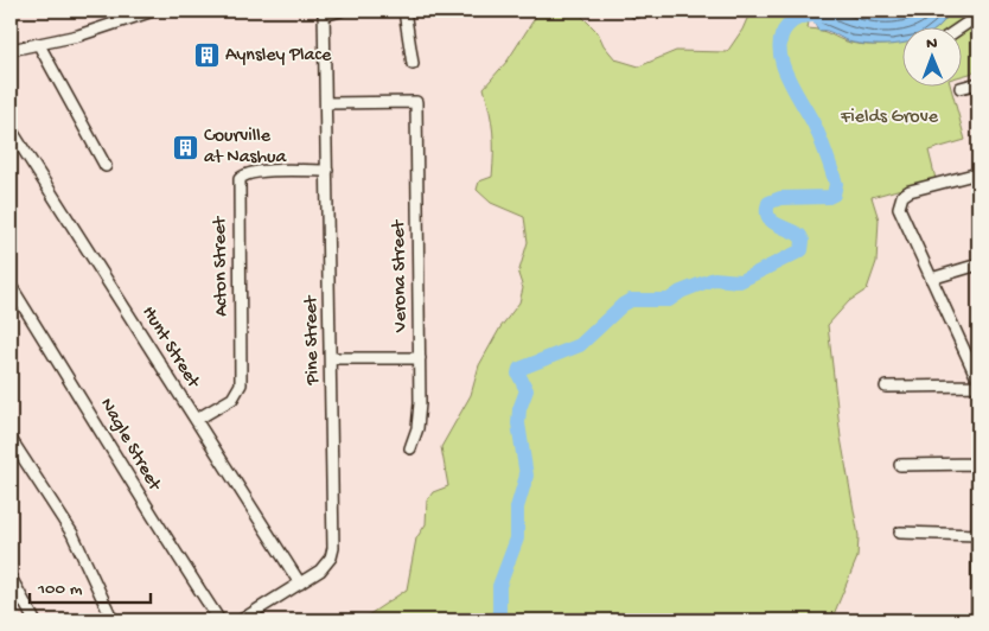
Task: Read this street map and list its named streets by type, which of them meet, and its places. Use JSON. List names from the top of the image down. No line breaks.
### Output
{"streets":{"street":["Acton Street","Verona Street","Pine Street","Hunt Street","Nagle Street"]},"crossings":[["Acton Street","Pine Street"],["Acton Street","Hunt Street"],["Verona Street","Pine Street"],["Pine Street","Hunt Street"]],"parks":["Fields Grove"],"places":{"building":["Aynsley Place","Courville at Nashua"]},"scale_bar":"100 m","north":"top"}
